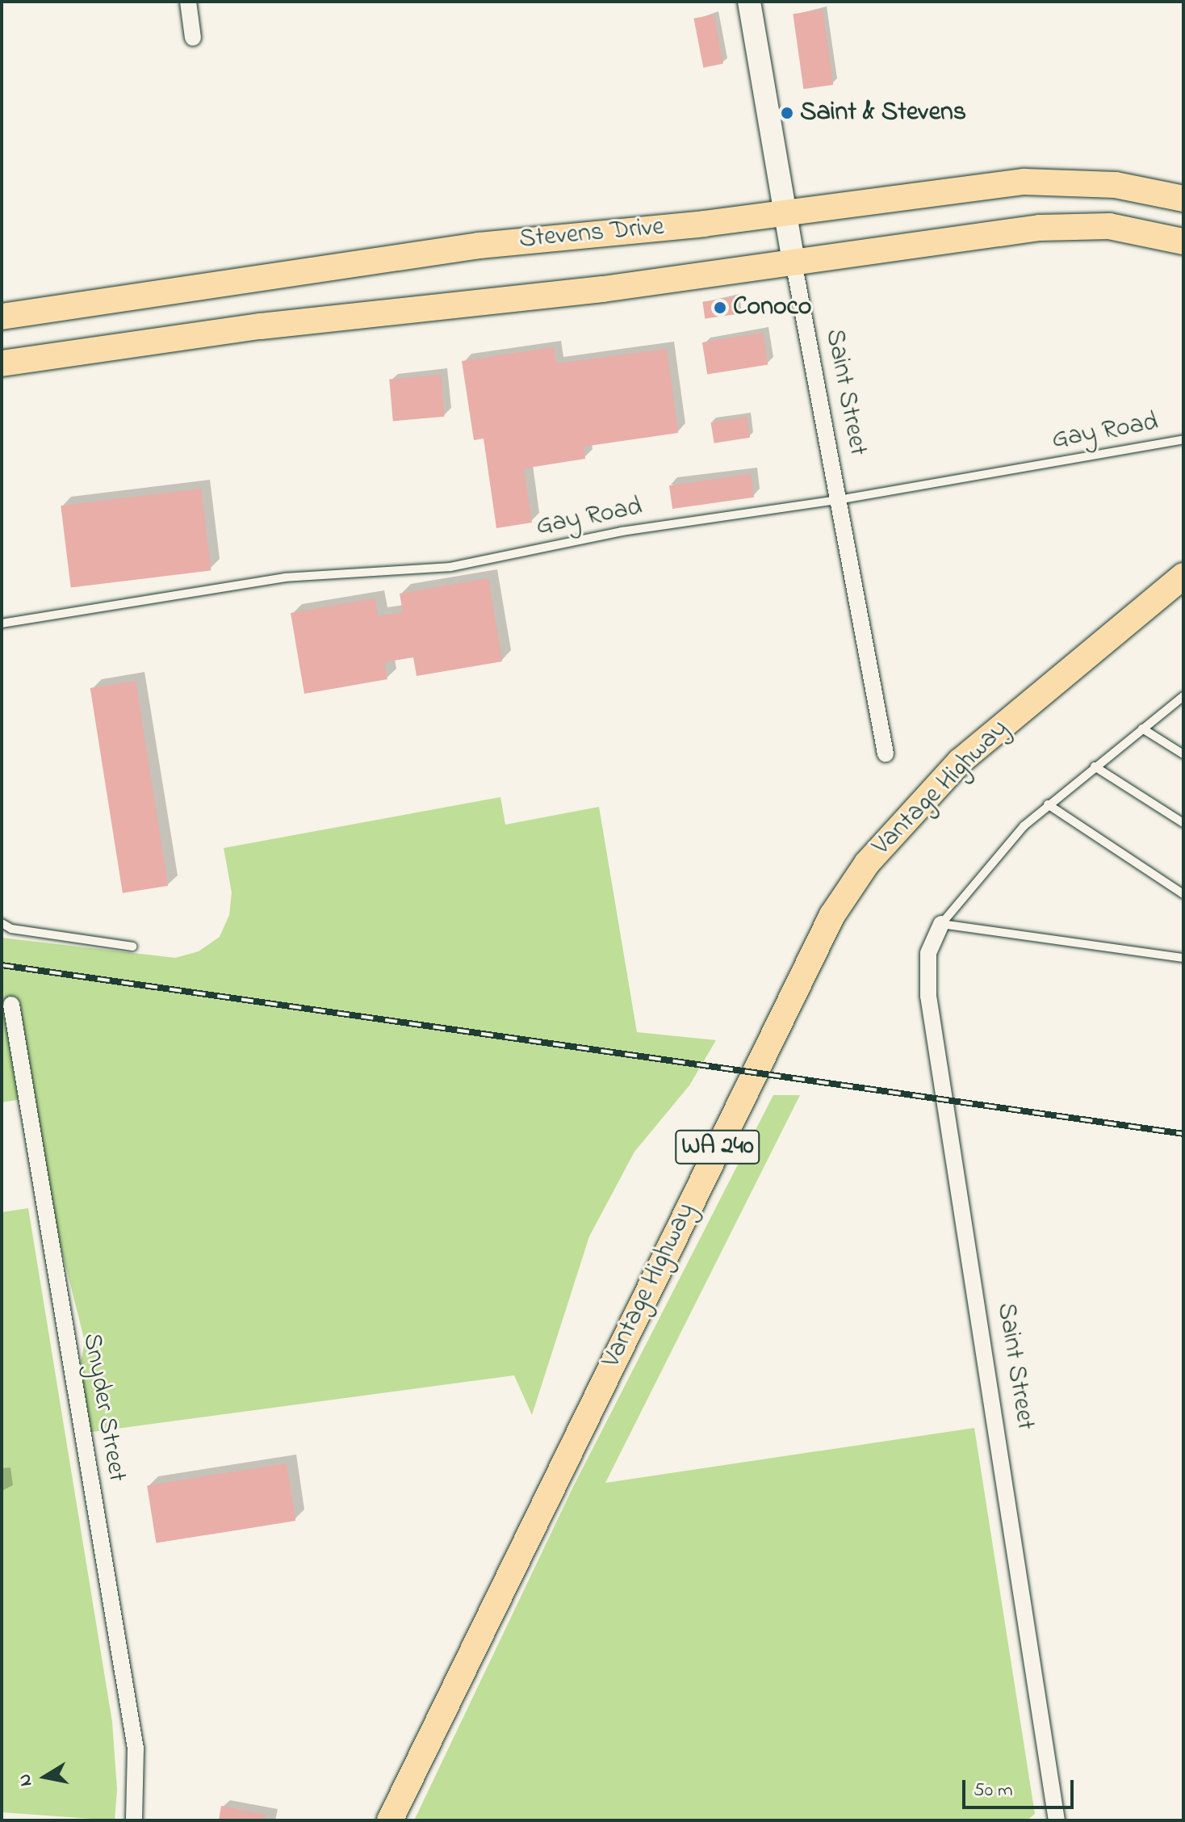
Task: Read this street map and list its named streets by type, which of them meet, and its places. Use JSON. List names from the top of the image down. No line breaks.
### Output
{"streets":{"main road":["Stevens Drive","Vantage Highway","WA 240"],"street":["Saint Street","Snyder Street"],"lane":["Gay Road"]},"crossings":[["Stevens Drive","Saint Street"],["Saint Street","Gay Road"]],"places":["Saint & Stevens","Conoco"],"scale_bar":"50 m","north":"left"}
